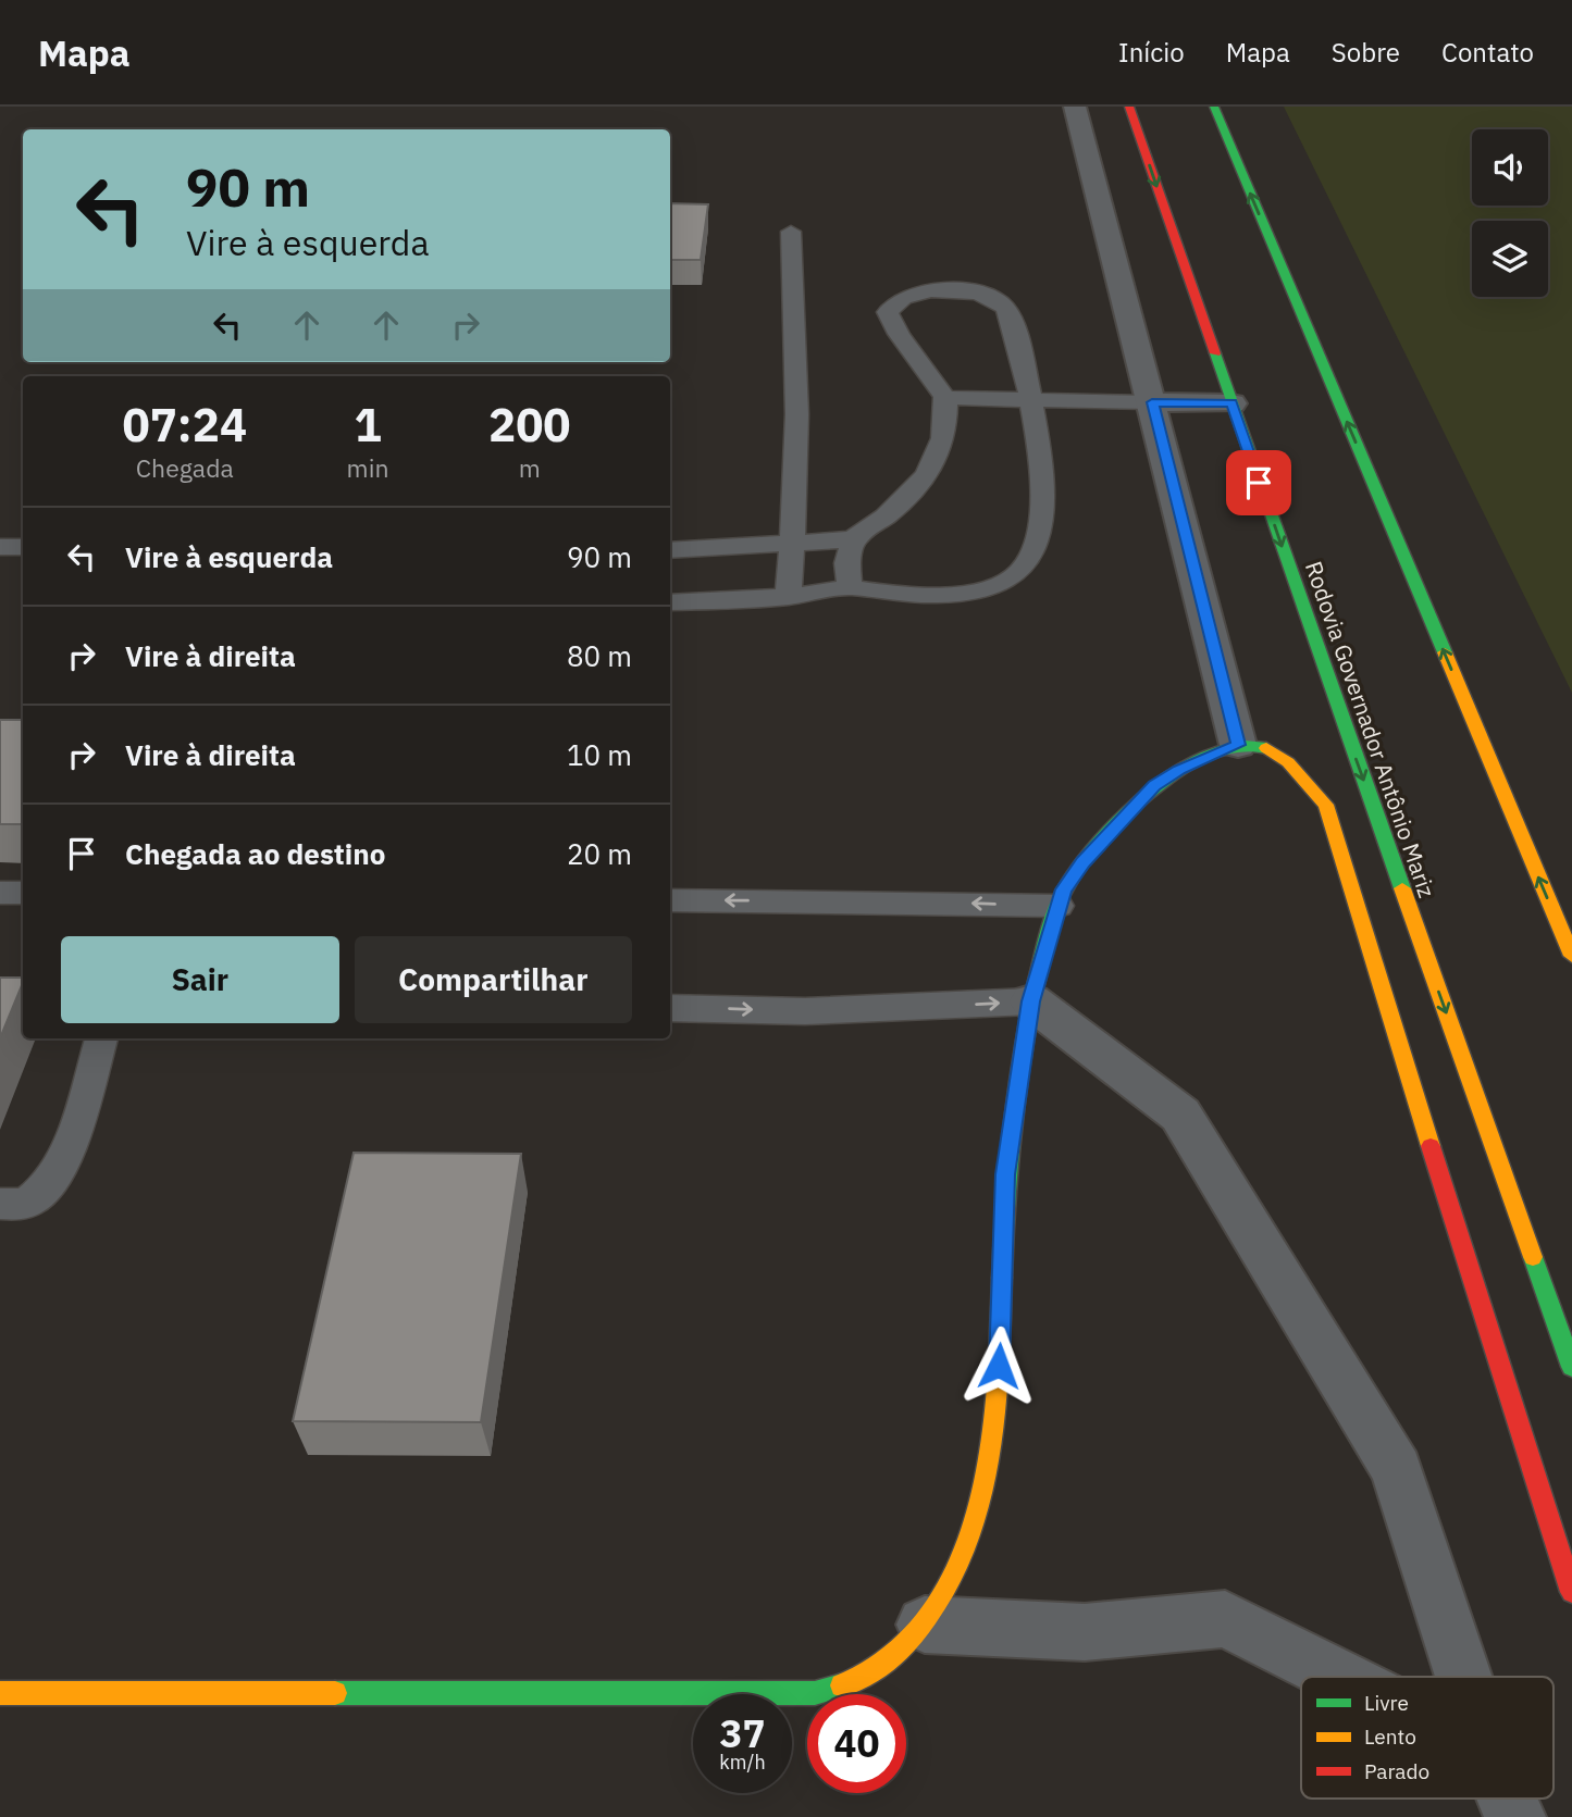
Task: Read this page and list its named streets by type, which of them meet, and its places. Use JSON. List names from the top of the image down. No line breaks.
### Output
{"streets":{"main road":["Rodovia Governador Antônio Mariz"]},"legend":["Livre","Lento","Parado"],"page":{"header":"Mapa","nav":["Início","Mapa","Sobre","Contato"],"turn":["90 m","Vire à esquerda"],"eta":["07:24","Chegada","1","min","200","m"],"list":[{"name":"Vire à esquerda","value":"90 m"},{"name":"Vire à direita","value":"80 m"},{"name":"Vire à direita","value":"10 m"},{"name":"Chegada ao destino","value":"20 m"}],"buttons":["Sair","Compartilhar"],"speed":"37 km/h","limit":"40"}}
